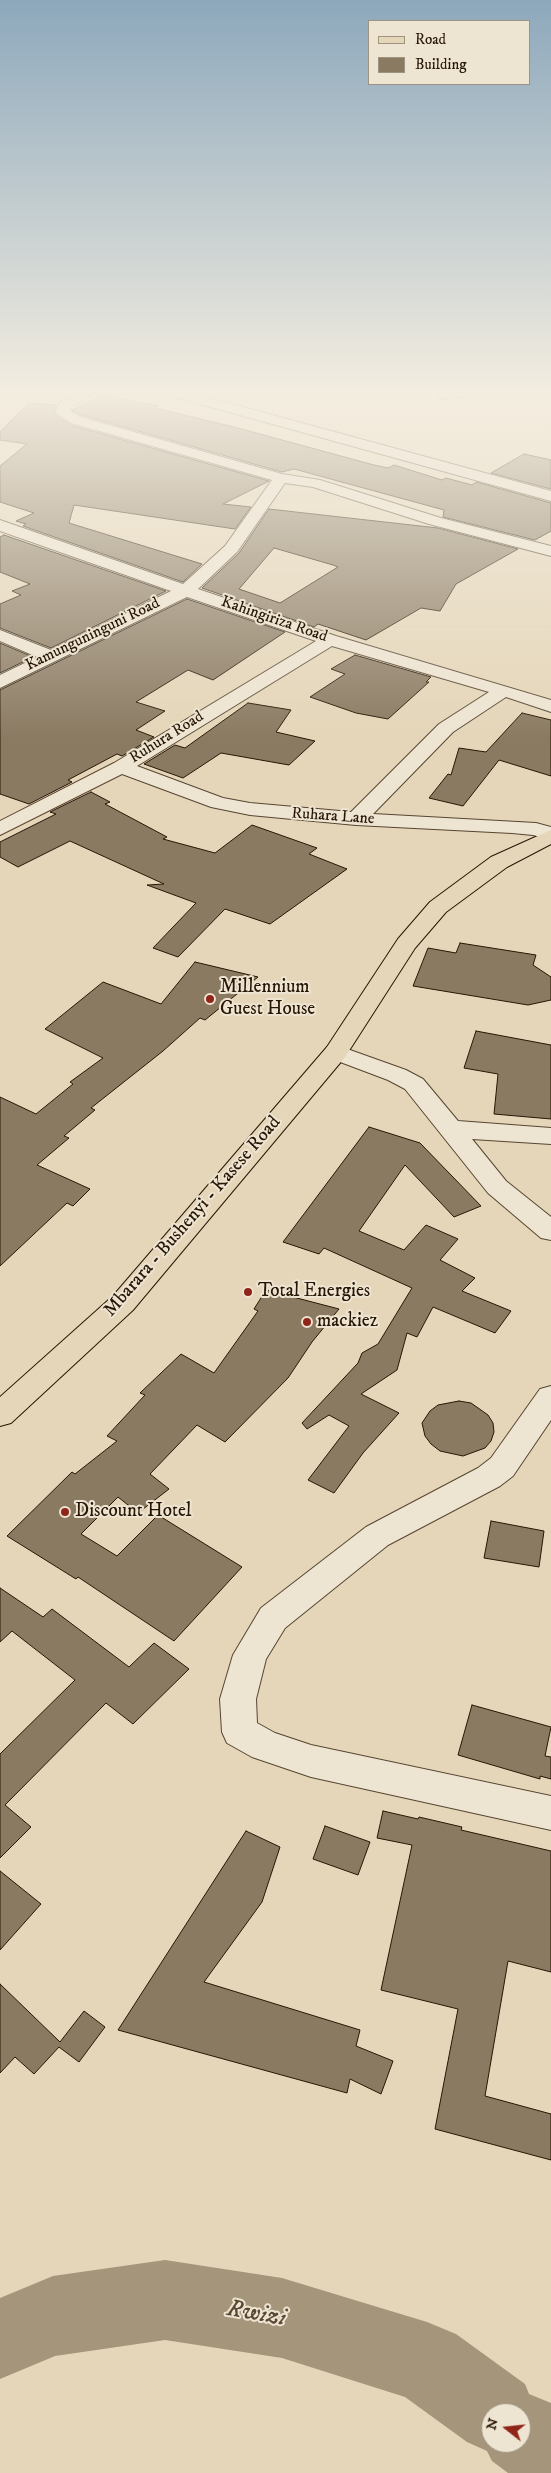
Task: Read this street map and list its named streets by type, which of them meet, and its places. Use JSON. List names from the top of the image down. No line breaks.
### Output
{"streets":{"main road":["Mbarara - Bushenyi - Kasese Road"],"street":["Kahingiriza Road","Kamunguninguni Road","Ruhura Road","Ruhara Lane"]},"crossings":[["Kahingiriza Road","Kamunguninguni Road"],["Kahingiriza Road","Ruhura Road"],["Ruhura Road","Ruhara Lane"],["Ruhara Lane","Mbarara - Bushenyi - Kasese Road"]],"water":["Rwizi"],"places":["Millennium Guest House","Total Energies","mackiez","Discount Hotel"],"legend":["Road","Building"],"north":"left"}
